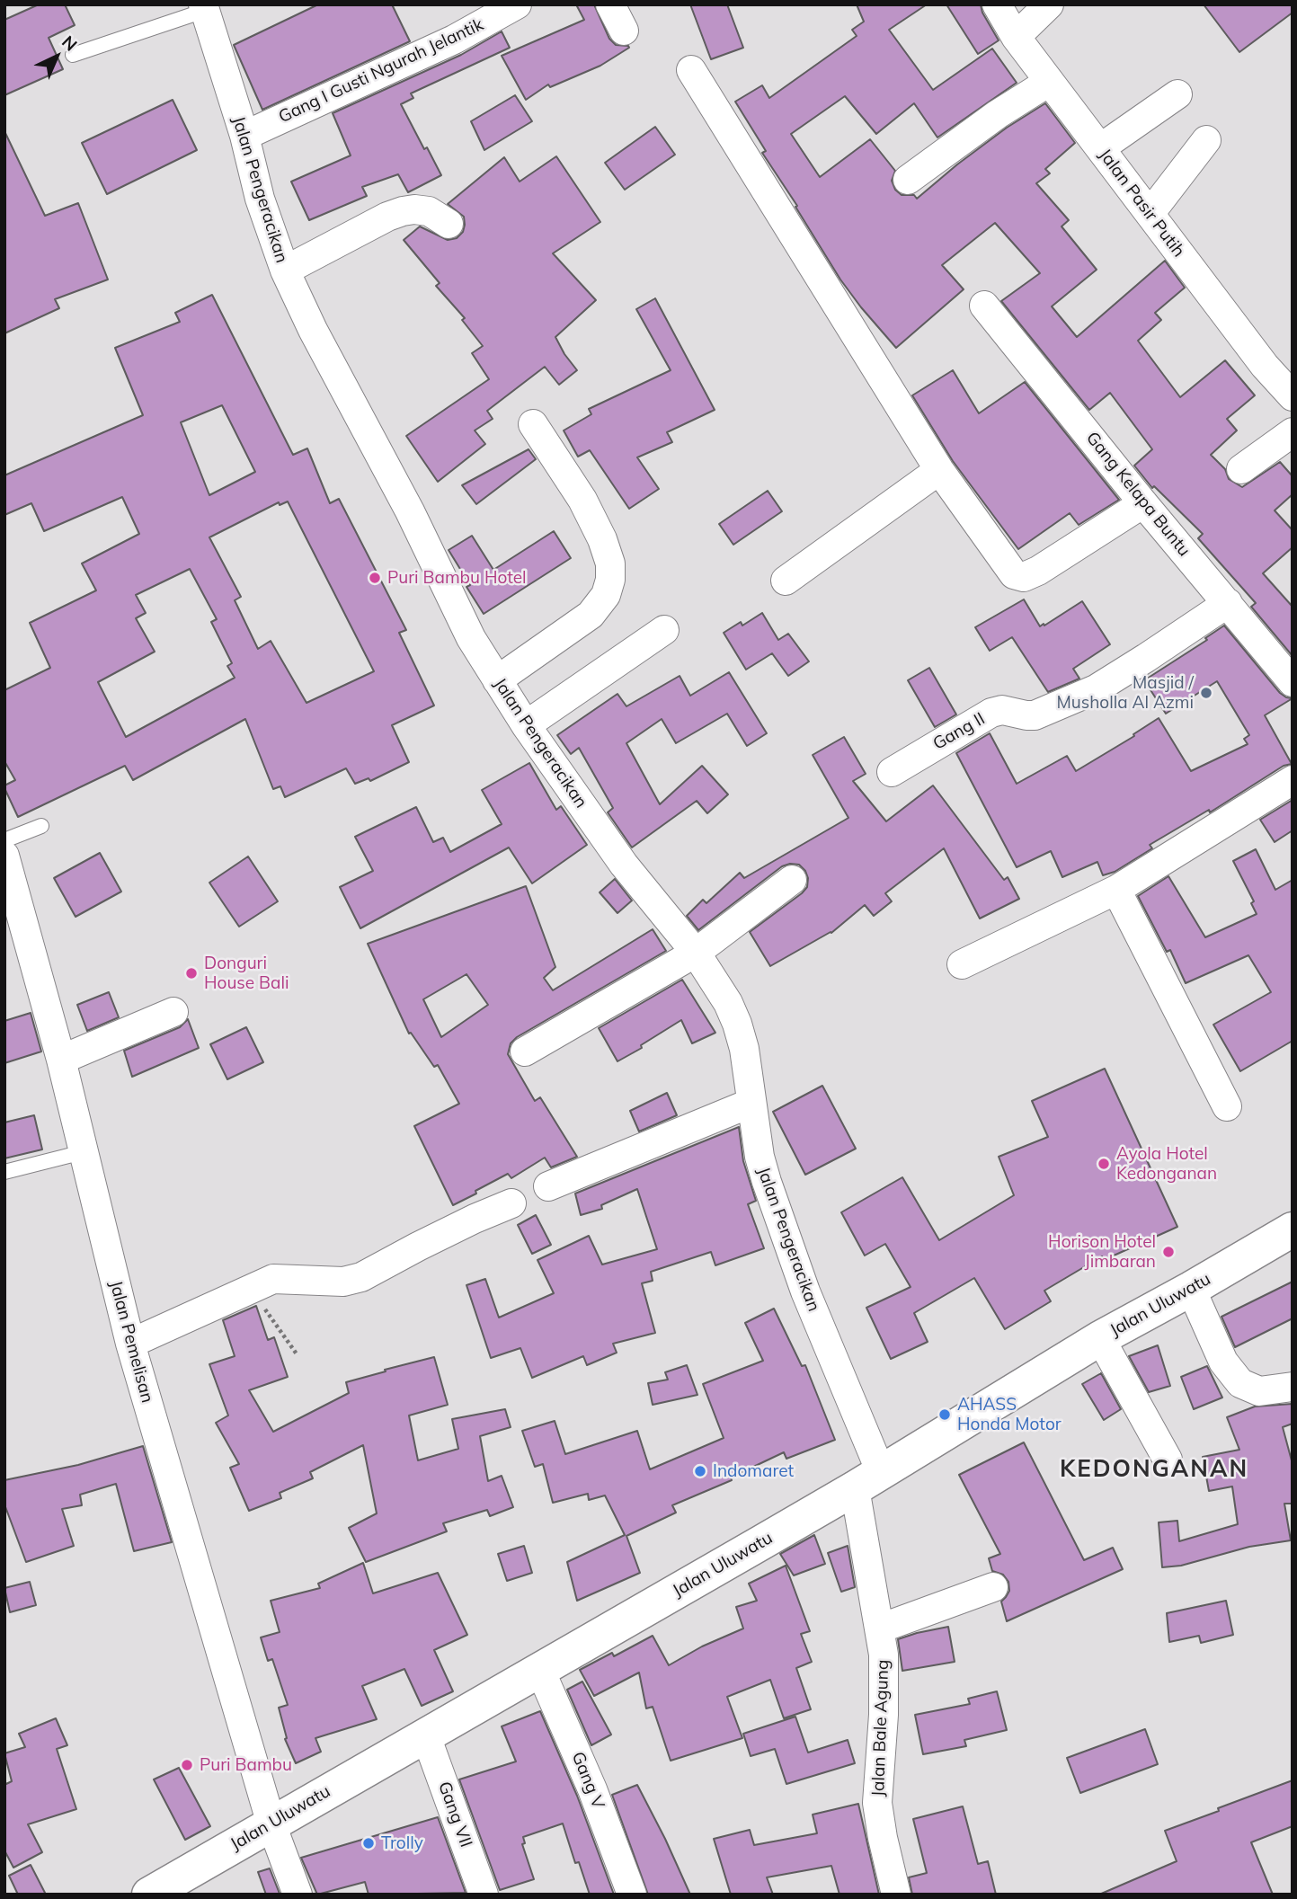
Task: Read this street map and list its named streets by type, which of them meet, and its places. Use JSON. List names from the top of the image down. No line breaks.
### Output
{"streets":{"street":["Gang I Gusti Ngurah Jelantik","Jalan Pengeracikan","Jalan Pasir Putih","Gang Kelapa Buntu","Gang II","Jalan Uluwatu","Jalan Pemelisan","Jalan Bale Agung","Gang V","Gang VII"]},"crossings":[["Gang I Gusti Ngurah Jelantik","Jalan Pengeracikan"],["Jalan Pengeracikan","Jalan Uluwatu"],["Jalan Pengeracikan","Jalan Bale Agung"],["Gang Kelapa Buntu","Gang II"],["Jalan Uluwatu","Jalan Pemelisan"],["Jalan Uluwatu","Jalan Bale Agung"],["Jalan Uluwatu","Gang V"],["Jalan Uluwatu","Gang VII"]],"districts":["KEDONGANAN"],"places":["Puri Bambu Hotel","Masjid / Musholla Al Azmi","Donguri House Bali","Ayola Hotel Kedonganan","Horison Hotel Jimbaran","AHASS Honda Motor","Indomaret","Puri Bambu","Trolly"],"north":"top right"}
